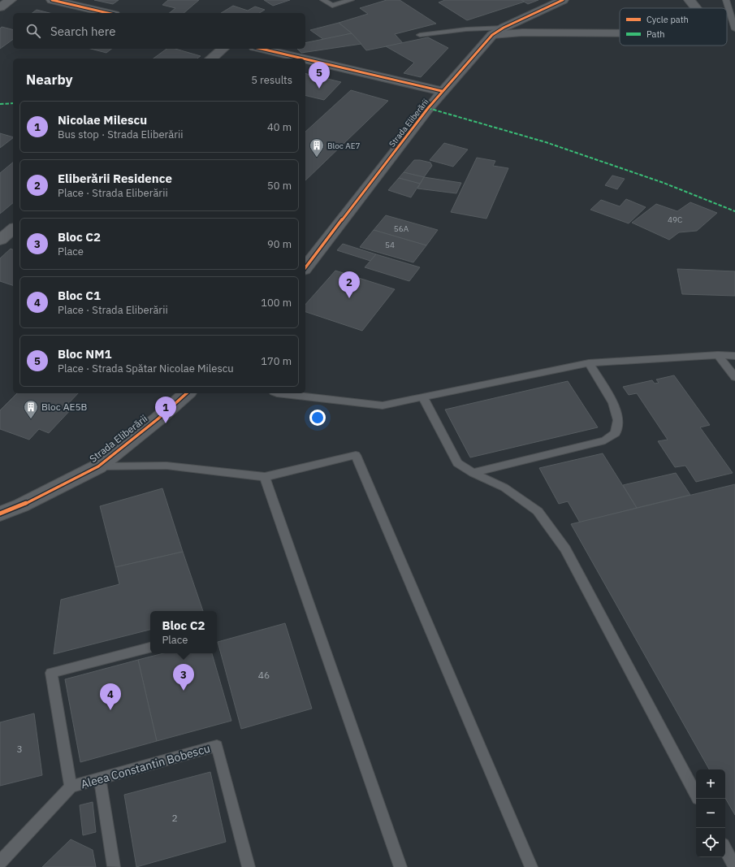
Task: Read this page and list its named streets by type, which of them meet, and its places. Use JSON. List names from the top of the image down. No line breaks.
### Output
{"streets":{"street":["Strada Eliberării"],"lane":["Aleea Constantin Bobescu"]},"places":{"building":["Bloc AE7","Bloc AE5B"]},"house_numbers":["49C","56A","54","46","3","2"],"legend":["Cycle path","Path"],"page":{"search":"Search here","heading":["Nearby","5 results"],"pins":["5","2","1","3","4"],"list":[{"mark":"1","name":"Nicolae Milescu","note":"Bus stop · Strada Eliberării","value":"40 m"},{"mark":"2","name":"Eliberării Residence","note":"Place · Strada Eliberării","value":"50 m"},{"mark":"3","name":"Bloc C2","note":"Place","value":"90 m"},{"mark":"4","name":"Bloc C1","note":"Place · Strada Eliberării","value":"100 m"},{"mark":"5","name":"Bloc NM1","note":"Place · Strada Spătar Nicolae Milescu","value":"170 m"}],"popup":["Bloc C2","Place"],"map_buttons":["+","−"]}}
